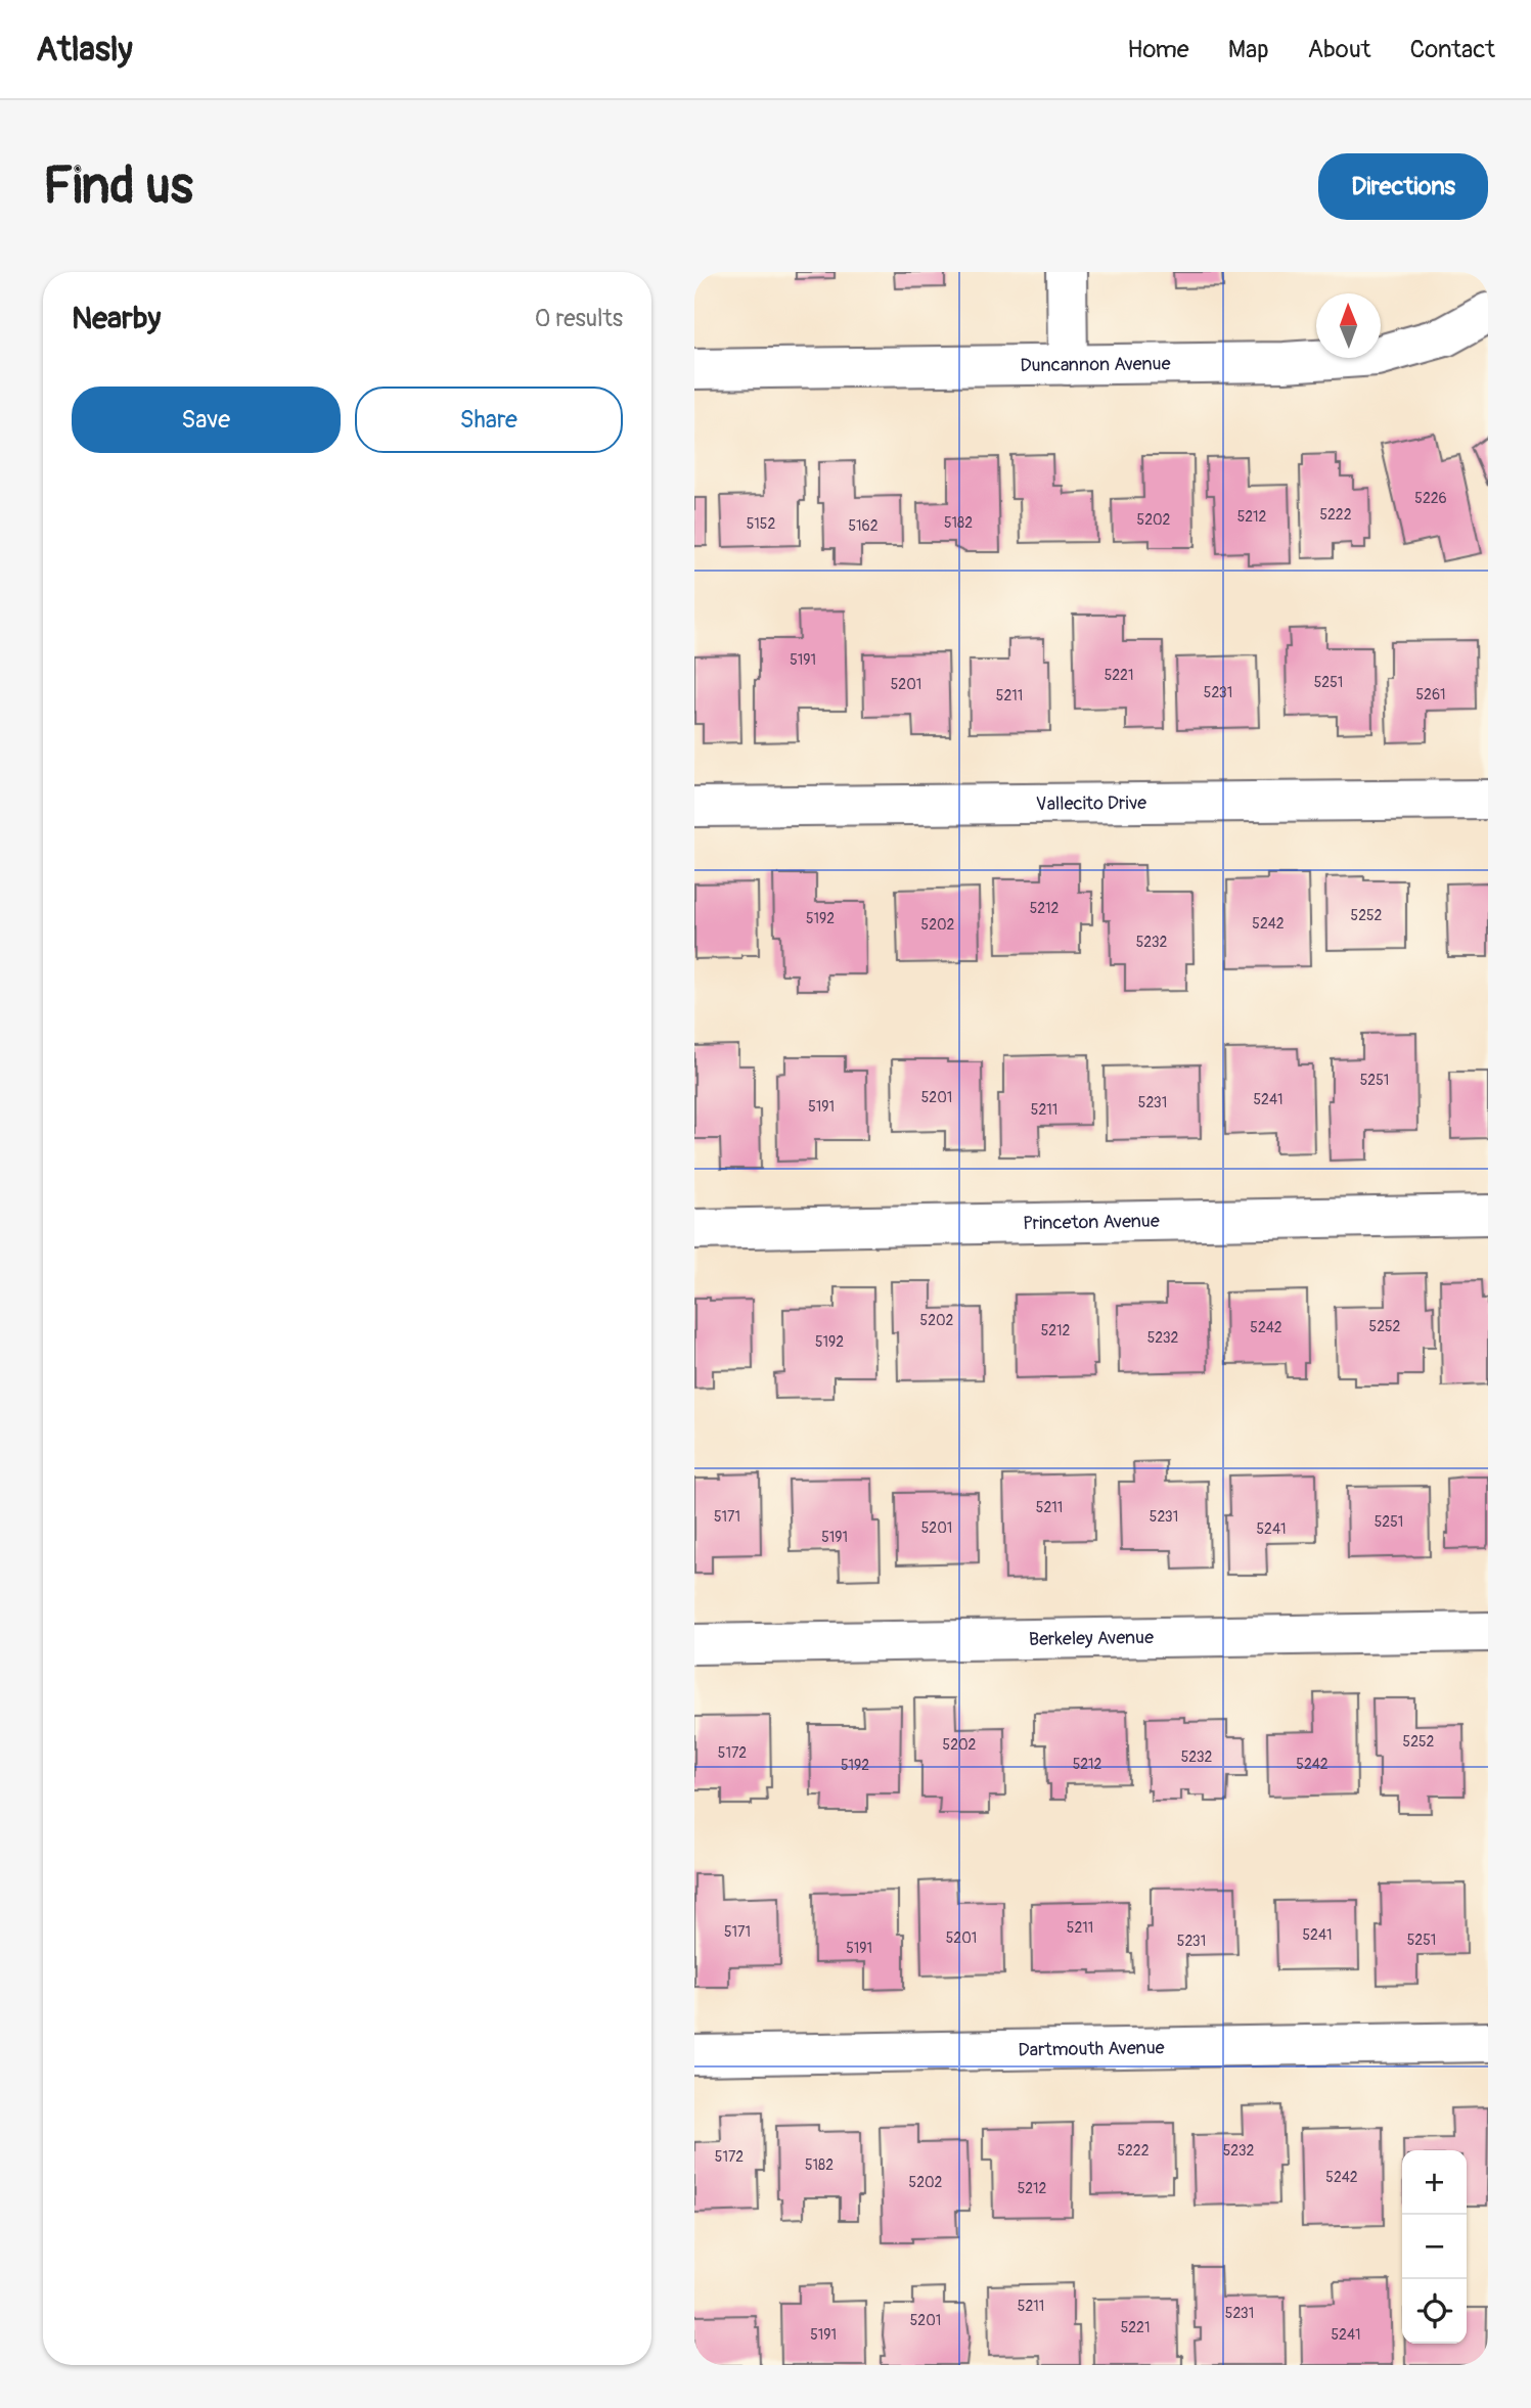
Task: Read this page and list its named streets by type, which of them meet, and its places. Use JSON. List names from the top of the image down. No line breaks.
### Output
{"streets":{"street":["Duncannon Avenue","Vallecito Drive","Princeton Avenue","Berkeley Avenue","Dartmouth Avenue"]},"house_numbers":["5226","5222","5212","5202","5182","5152","5162","5191","5221","5251","5201","5231","5261","5211","5212","5252","5192","5242","5202","5232","5251","5201","5241","5231","5191","5211","5202","5252","5242","5212","5232","5192","5211","5171","5231","5251","5201","5241","5191","5252","5202","5172","5232","5212","5242","5192","5211","5171","5241","5201","5251","5231","5191","5222","5232","5172","5182","5242","5202","5212","5211","5231","5201","5221","5191","5241"],"north":"top","page":{"header":"Atlasly","nav":["Home","Map","About","Contact"],"buttons":["Directions",["Save","Share"]],"title":"Find us","heading":["Nearby","0 results"],"map_buttons":["+","−"]}}
